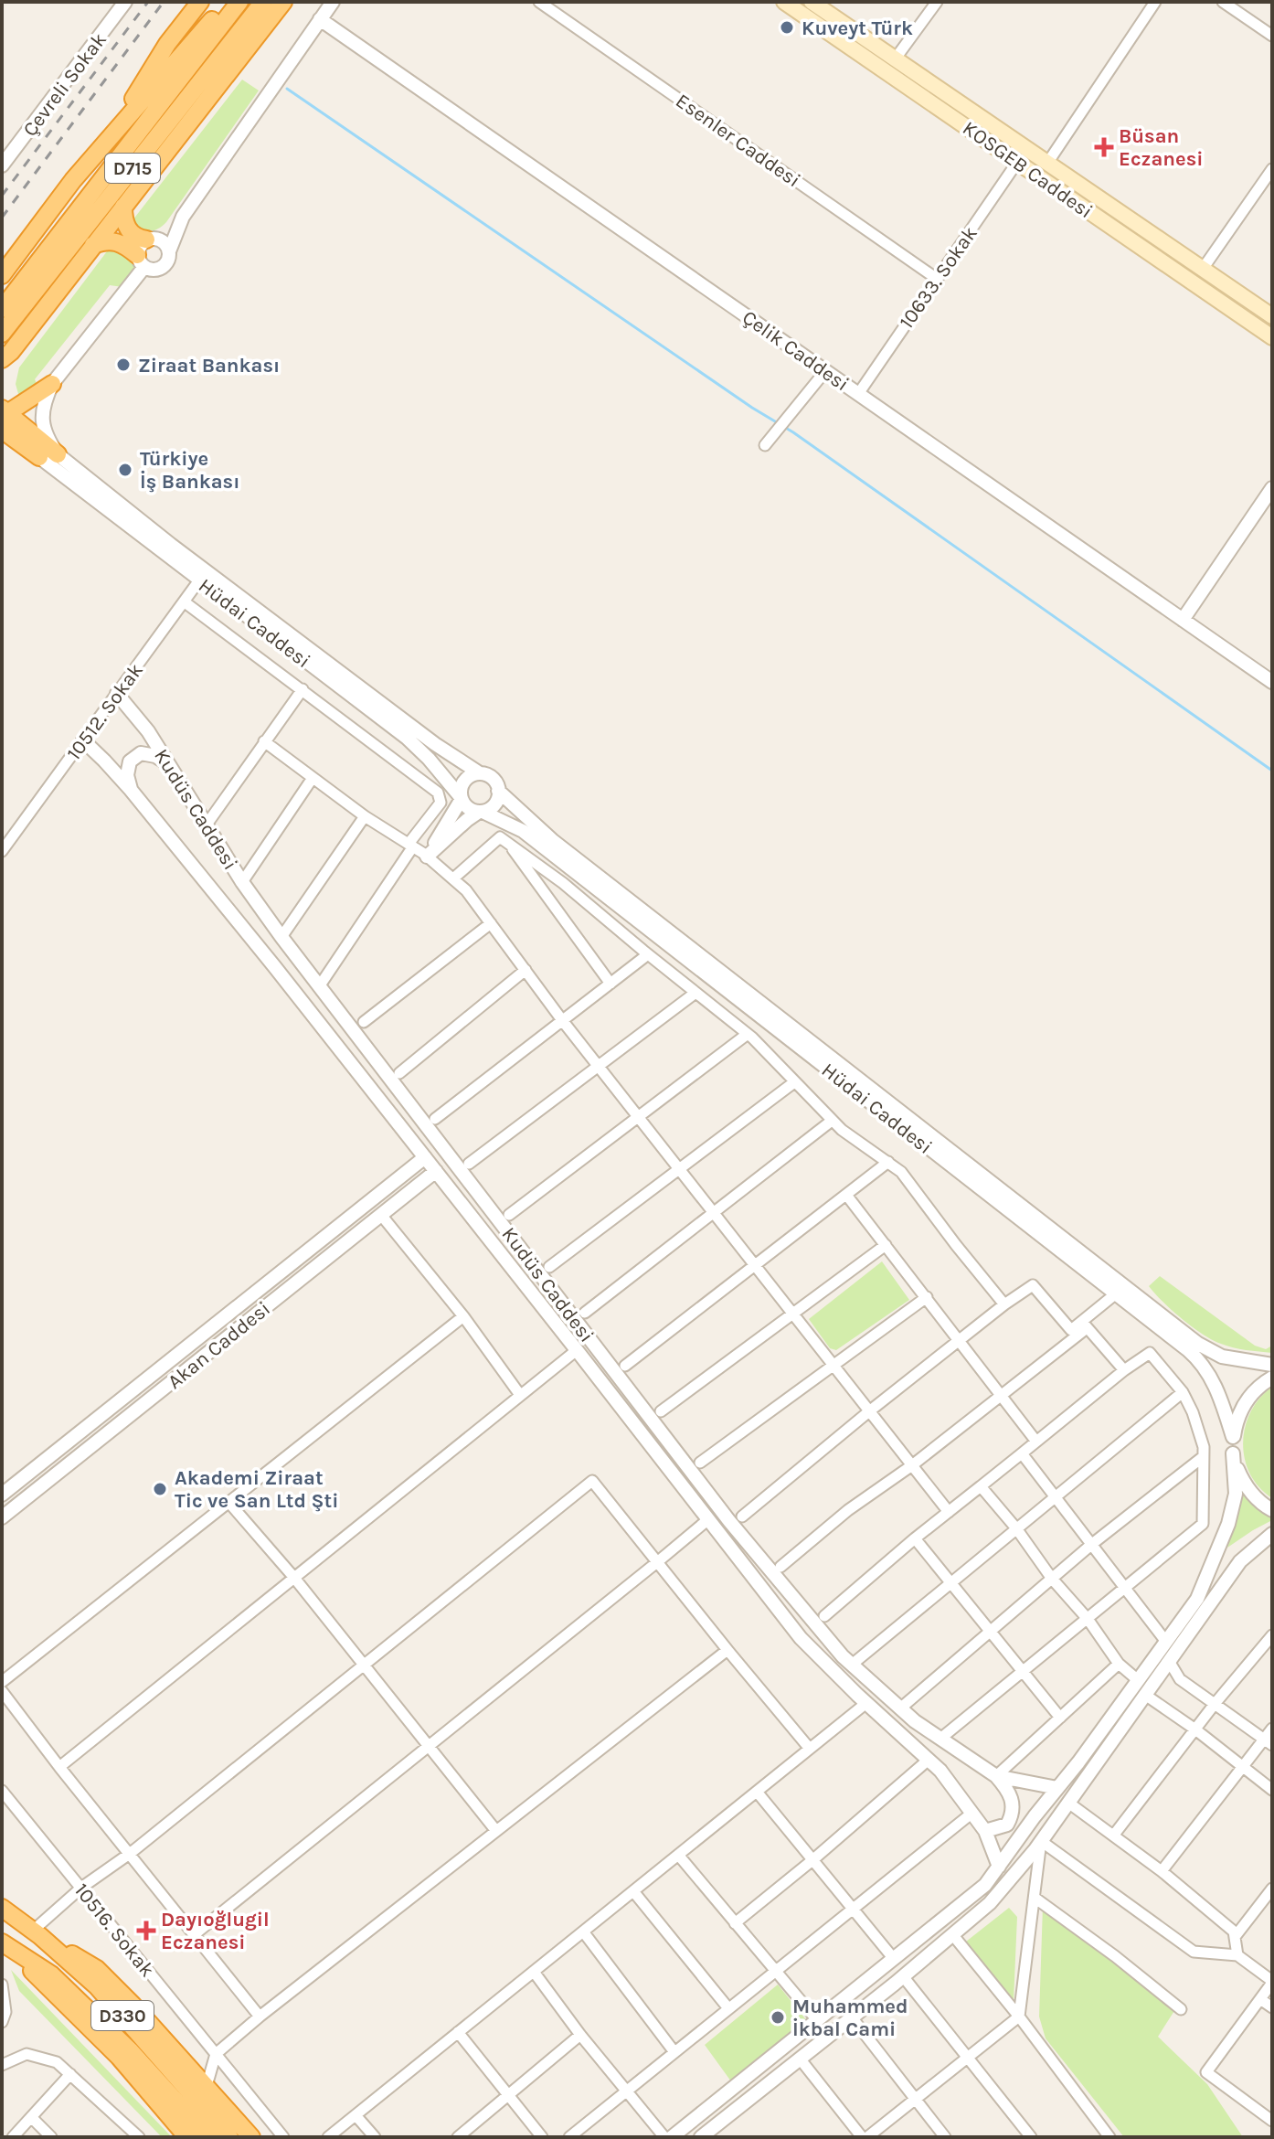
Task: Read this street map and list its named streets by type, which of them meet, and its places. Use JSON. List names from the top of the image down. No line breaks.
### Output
{"streets":{"highway":["D715","D330"],"main road":["KOSGEB Caddesi"],"street":["Çevreli Sokak","Esenler Caddesi","10633. Sokak","Çelik Caddesi","Hüdai Caddesi","10512. Sokak","Kudüs Caddesi","Akan Caddesi","10516. Sokak"]},"crossings":[["Esenler Caddesi","10633. Sokak"],["KOSGEB Caddesi","10633. Sokak"],["10633. Sokak","Çelik Caddesi"],["Hüdai Caddesi","10512. Sokak"],["10512. Sokak","Kudüs Caddesi"],["Kudüs Caddesi","Akan Caddesi"]],"places":{"other":["Kuveyt Türk","Ziraat Bankası","Türkiye İş Bankası","Akademi Ziraat Tic ve San Ltd Şti","Muhammed İkbal Cami"],"health":["Büsan Eczanesi","Dayıoğlugil Eczanesi"]}}
